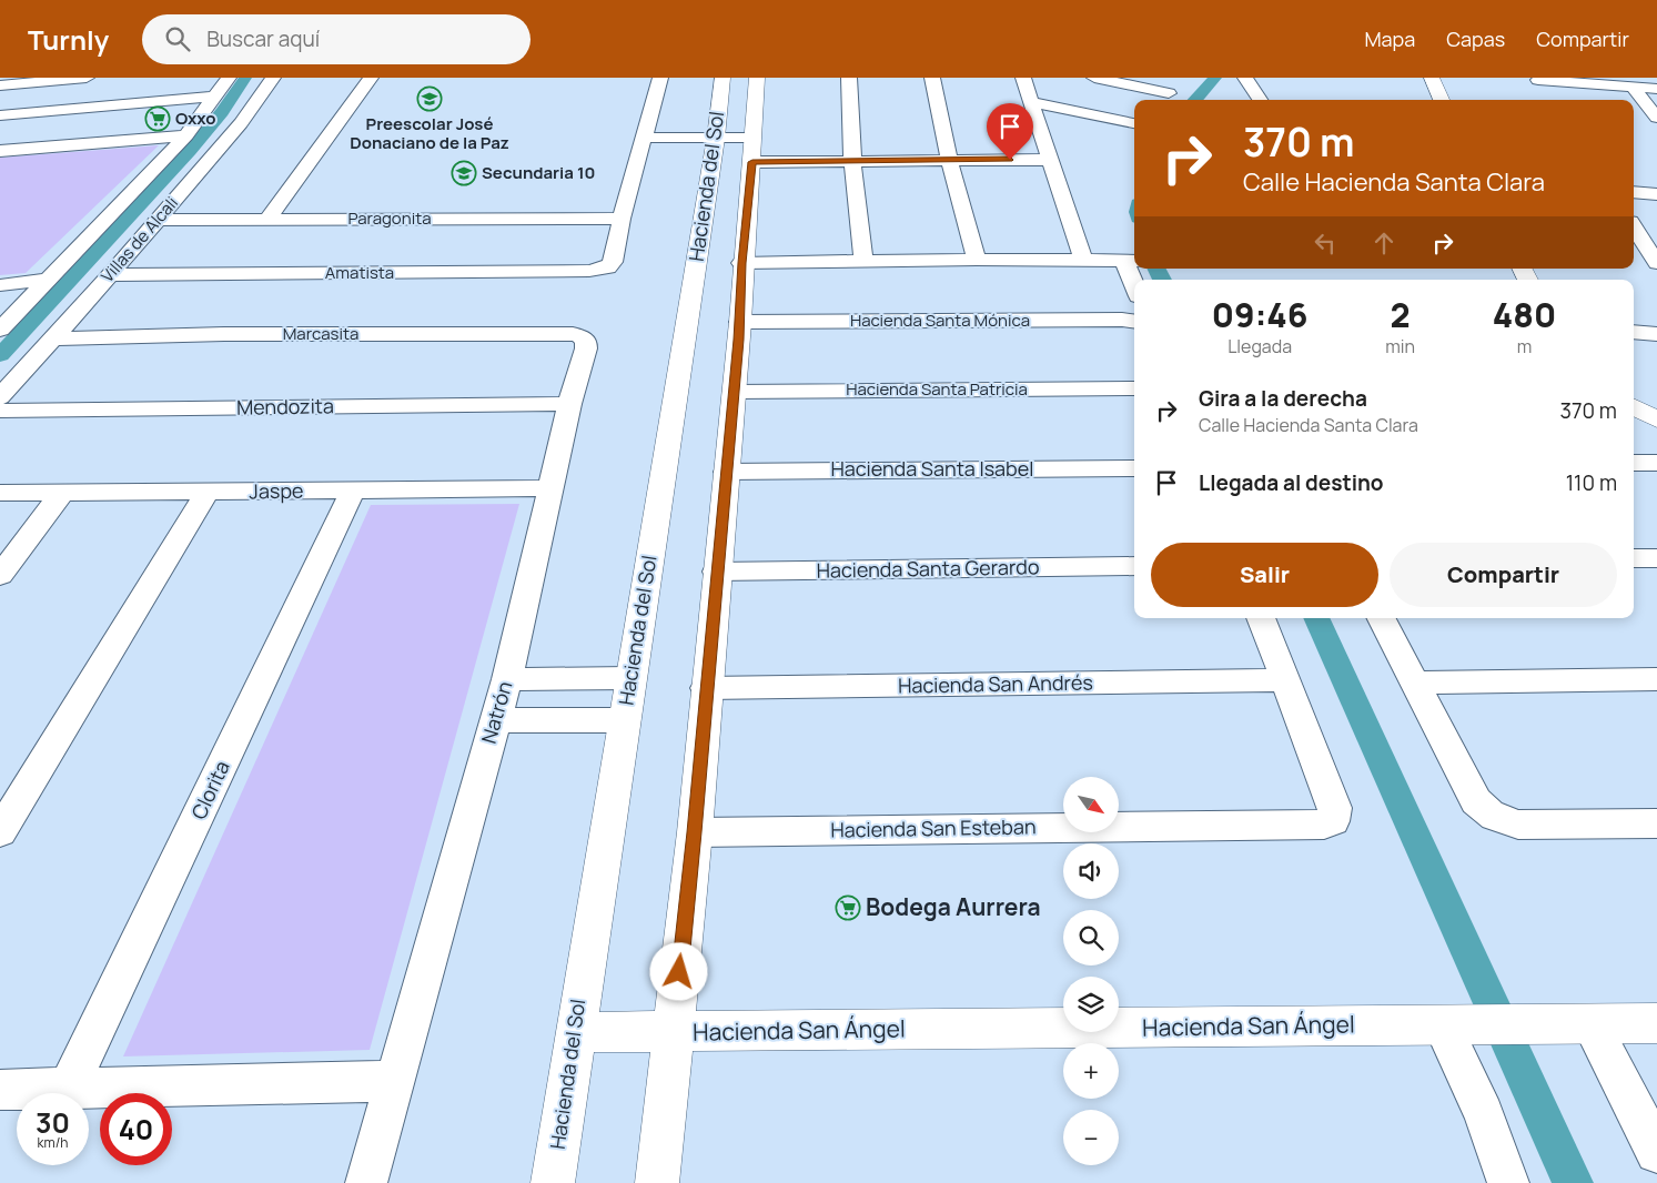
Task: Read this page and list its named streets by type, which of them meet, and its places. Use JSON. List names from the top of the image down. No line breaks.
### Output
{"streets":{"street":["Hacienda del Sol","Paragonita","Villas de Alcali","Amatista","Hacienda Santa Mónica","Marcasita","Hacienda Santa Patricia","Mendozita","Hacienda Santa Isabel","Jaspe","Hacienda Santa Gerardo","Hacienda San Andrés","Natrón","Clorita","Hacienda San Esteban","Hacienda San Ángel"]},"crossings":[["Hacienda del Sol","Hacienda Santa Mónica"],["Hacienda del Sol","Hacienda Santa Patricia"],["Hacienda del Sol","Hacienda Santa Isabel"],["Hacienda del Sol","Hacienda Santa Gerardo"],["Hacienda del Sol","Hacienda San Andrés"],["Hacienda del Sol","Hacienda San Esteban"],["Hacienda del Sol","Hacienda San Ángel"],["Paragonita","Villas de Alcali"],["Paragonita","Amatista"],["Villas de Alcali","Amatista"],["Villas de Alcali","Marcasita"],["Marcasita","Natrón"],["Mendozita","Natrón"],["Jaspe","Natrón"],["Jaspe","Clorita"],["Hacienda San Andrés","Hacienda San Esteban"]],"places":{"school or university":["Preescolar José Donaciano de la Paz","Secundaria 10"],"supermarket":["Oxxo","Bodega Aurrera"]},"north":"bottom right","page":{"header":"Turnly","search":"Buscar aquí","nav":["Mapa","Capas","Compartir"],"turn":["370 m","Calle Hacienda Santa Clara"],"eta":["09:46","Llegada","2","min","480","m"],"list":[{"name":"Gira a la derecha","note":"Calle Hacienda Santa Clara","value":"370 m"},{"name":"Llegada al destino","value":"110 m"}],"buttons":["Salir","Compartir"],"map_buttons":["+","−"],"speed":"30 km/h","limit":"40"}}
